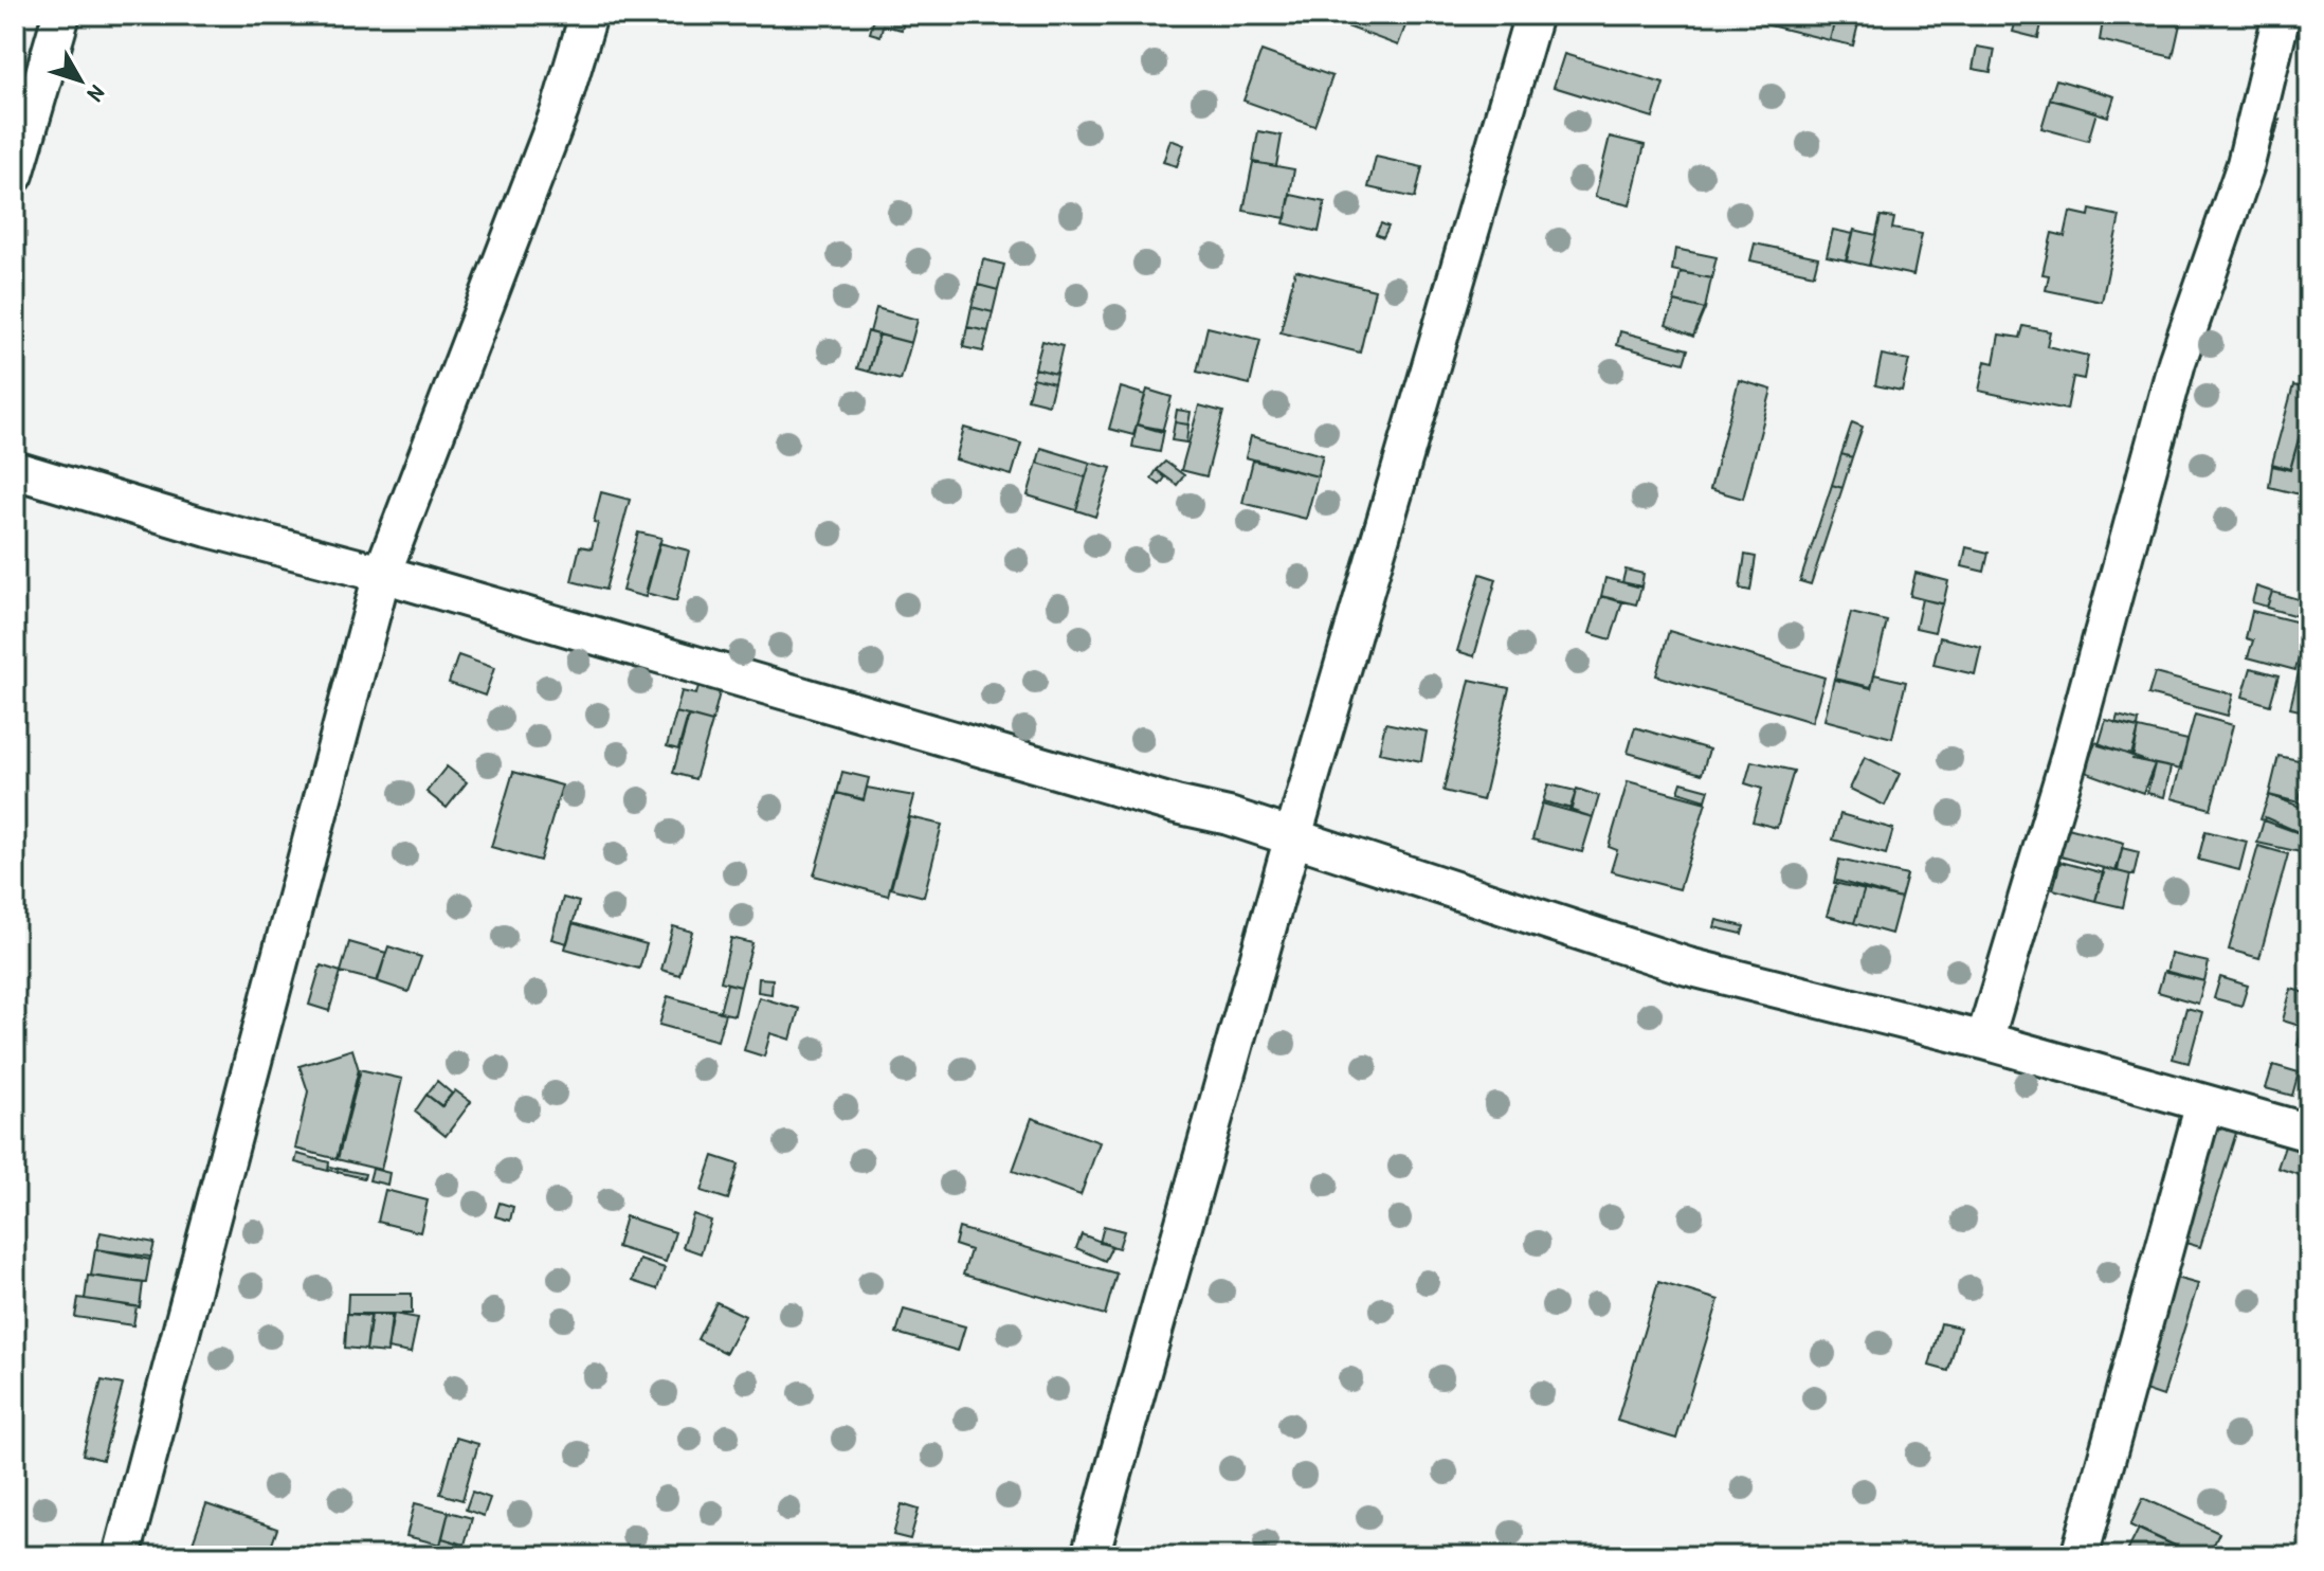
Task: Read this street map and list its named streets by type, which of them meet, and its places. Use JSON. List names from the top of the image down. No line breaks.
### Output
{"north":"bottom right"}
